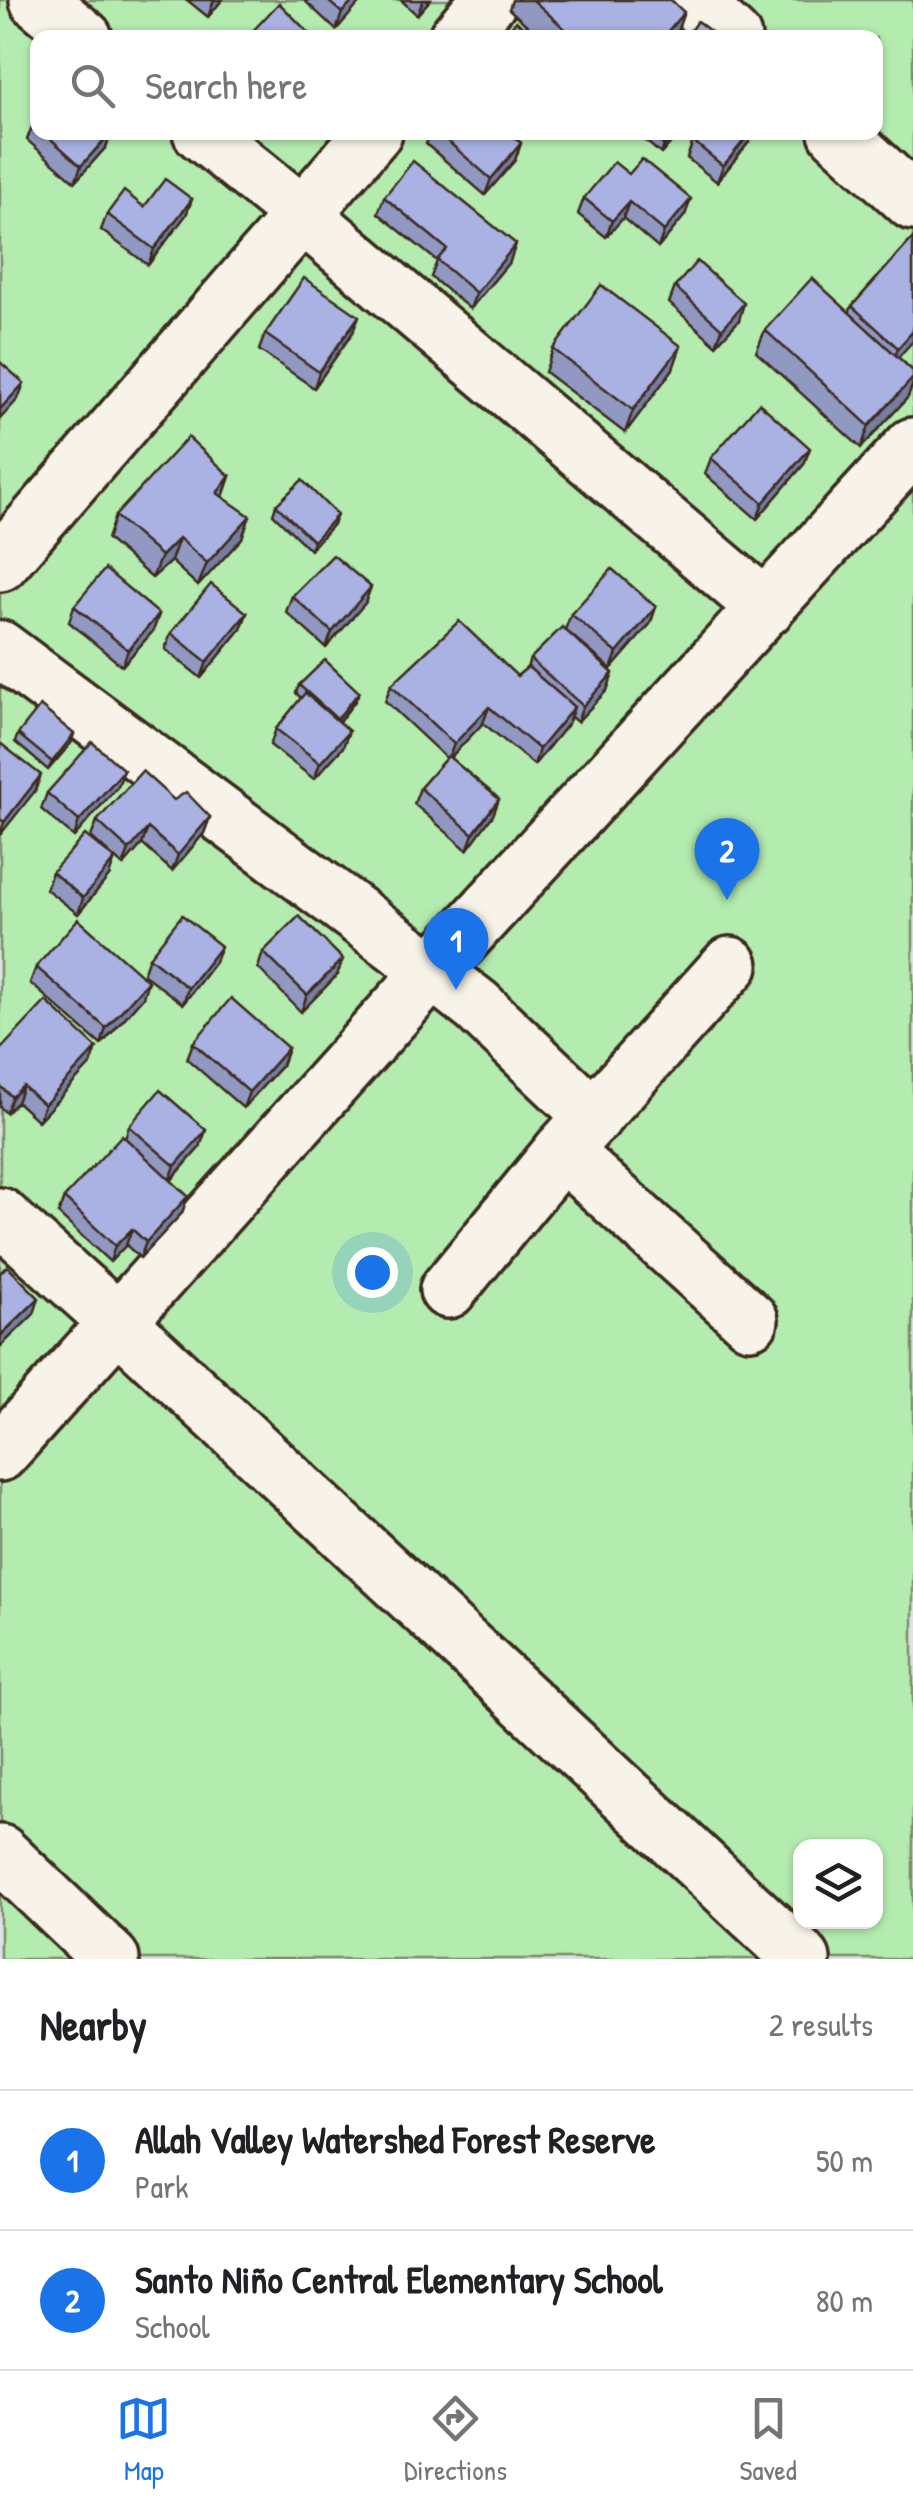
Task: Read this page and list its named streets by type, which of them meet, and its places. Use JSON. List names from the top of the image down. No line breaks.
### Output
{"page":{"search":"Search here","pins":["2","1"],"heading":["Nearby","2 results"],"list":[{"mark":"1","name":"Allah Valley Watershed Forest Reserve","note":"Park","value":"50 m"},{"mark":"2","name":"Santo Niño Central Elementary School","note":"School","value":"80 m"}],"nav":["Map","Directions","Saved"]}}
